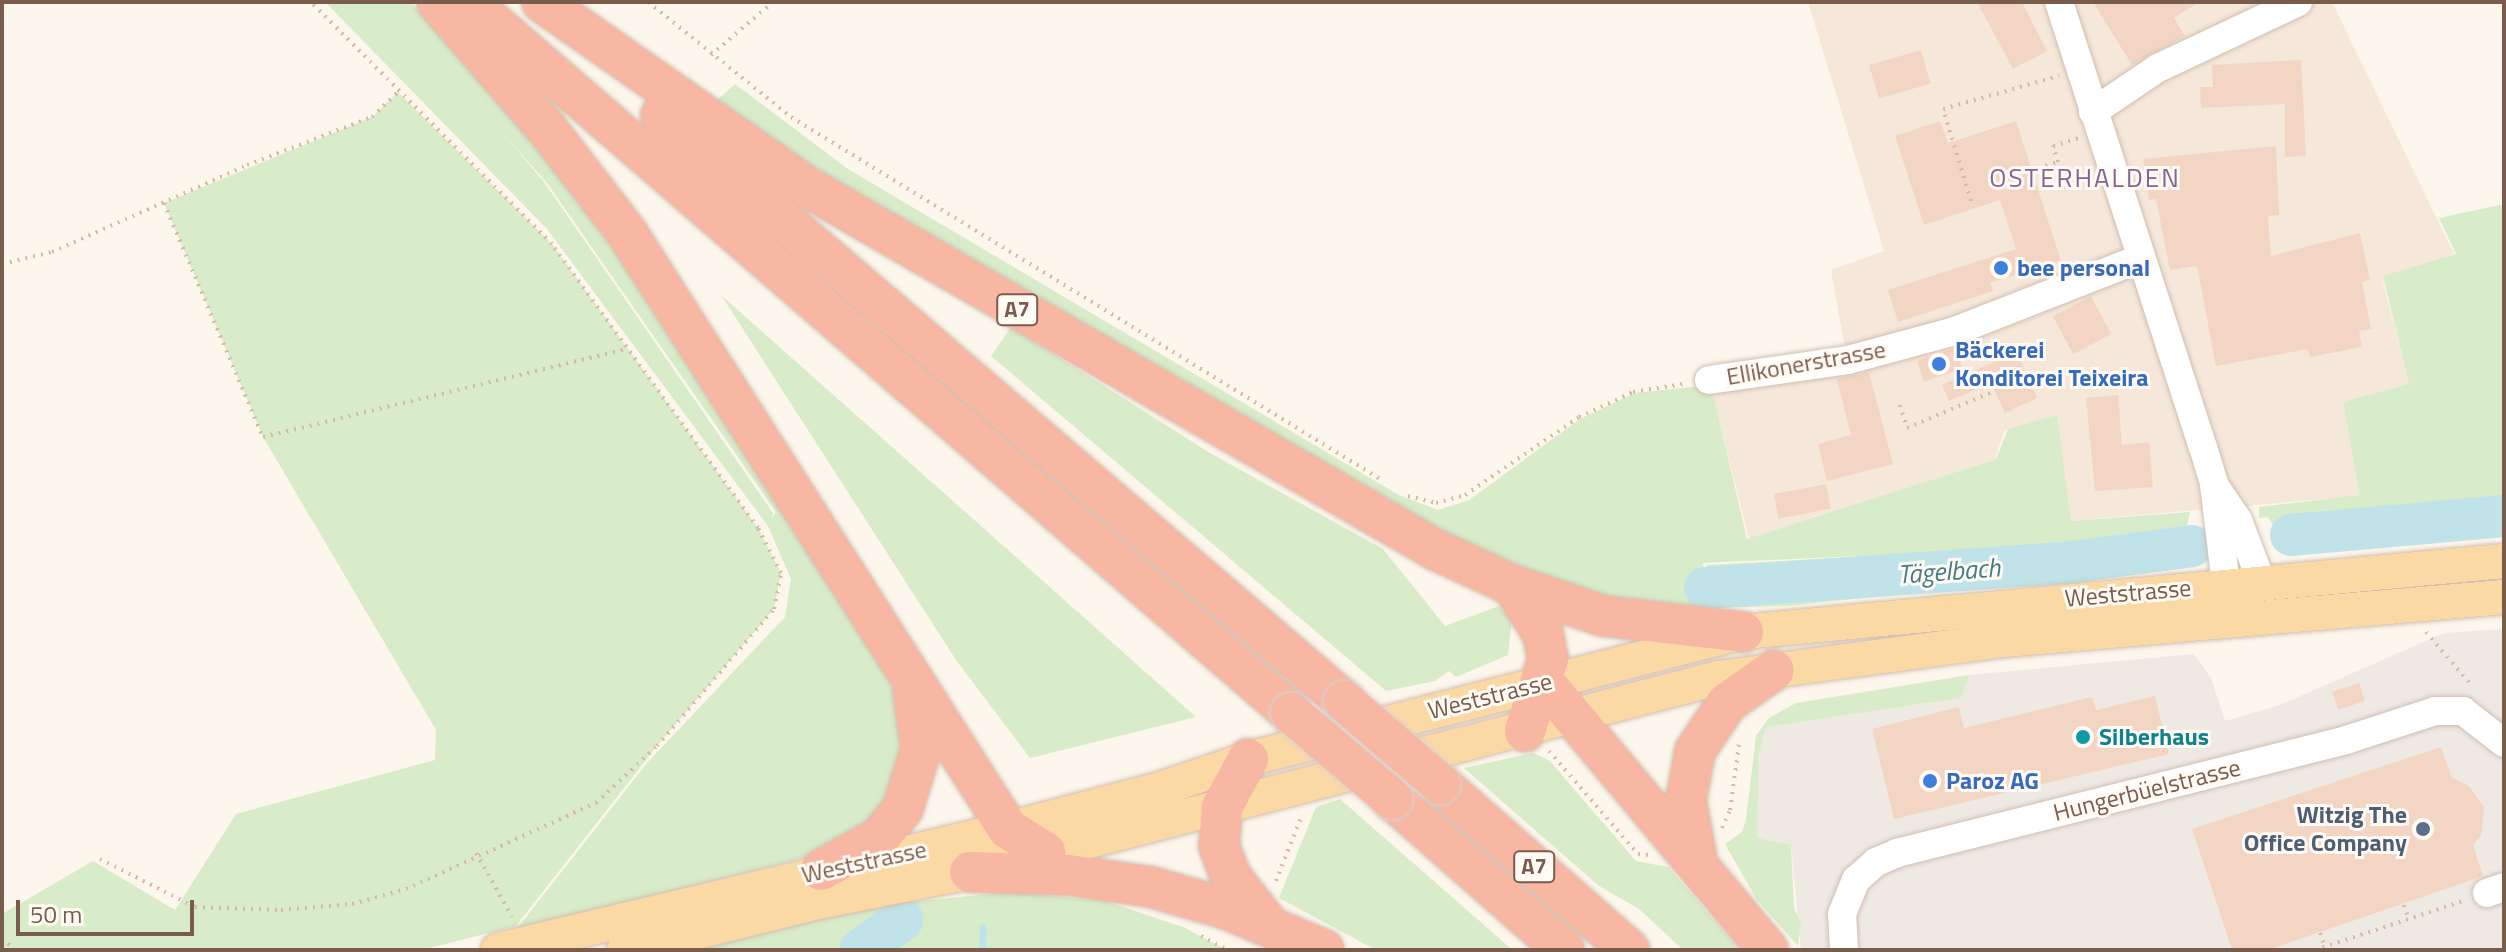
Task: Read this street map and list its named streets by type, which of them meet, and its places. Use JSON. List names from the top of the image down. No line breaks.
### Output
{"streets":{"highway":["A7"],"main road":["Weststrasse"],"street":["Ellikonerstrasse","Hungerbüelstrasse"]},"crossings":[["A7","Weststrasse"]],"districts":["OSTERHALDEN"],"water":["Tägelbach"],"places":["bee personal","Bäckerei Konditorei Teixeira","Silberhaus","Paroz AG","Witzig The Office Company"],"scale_bar":"50 m"}
